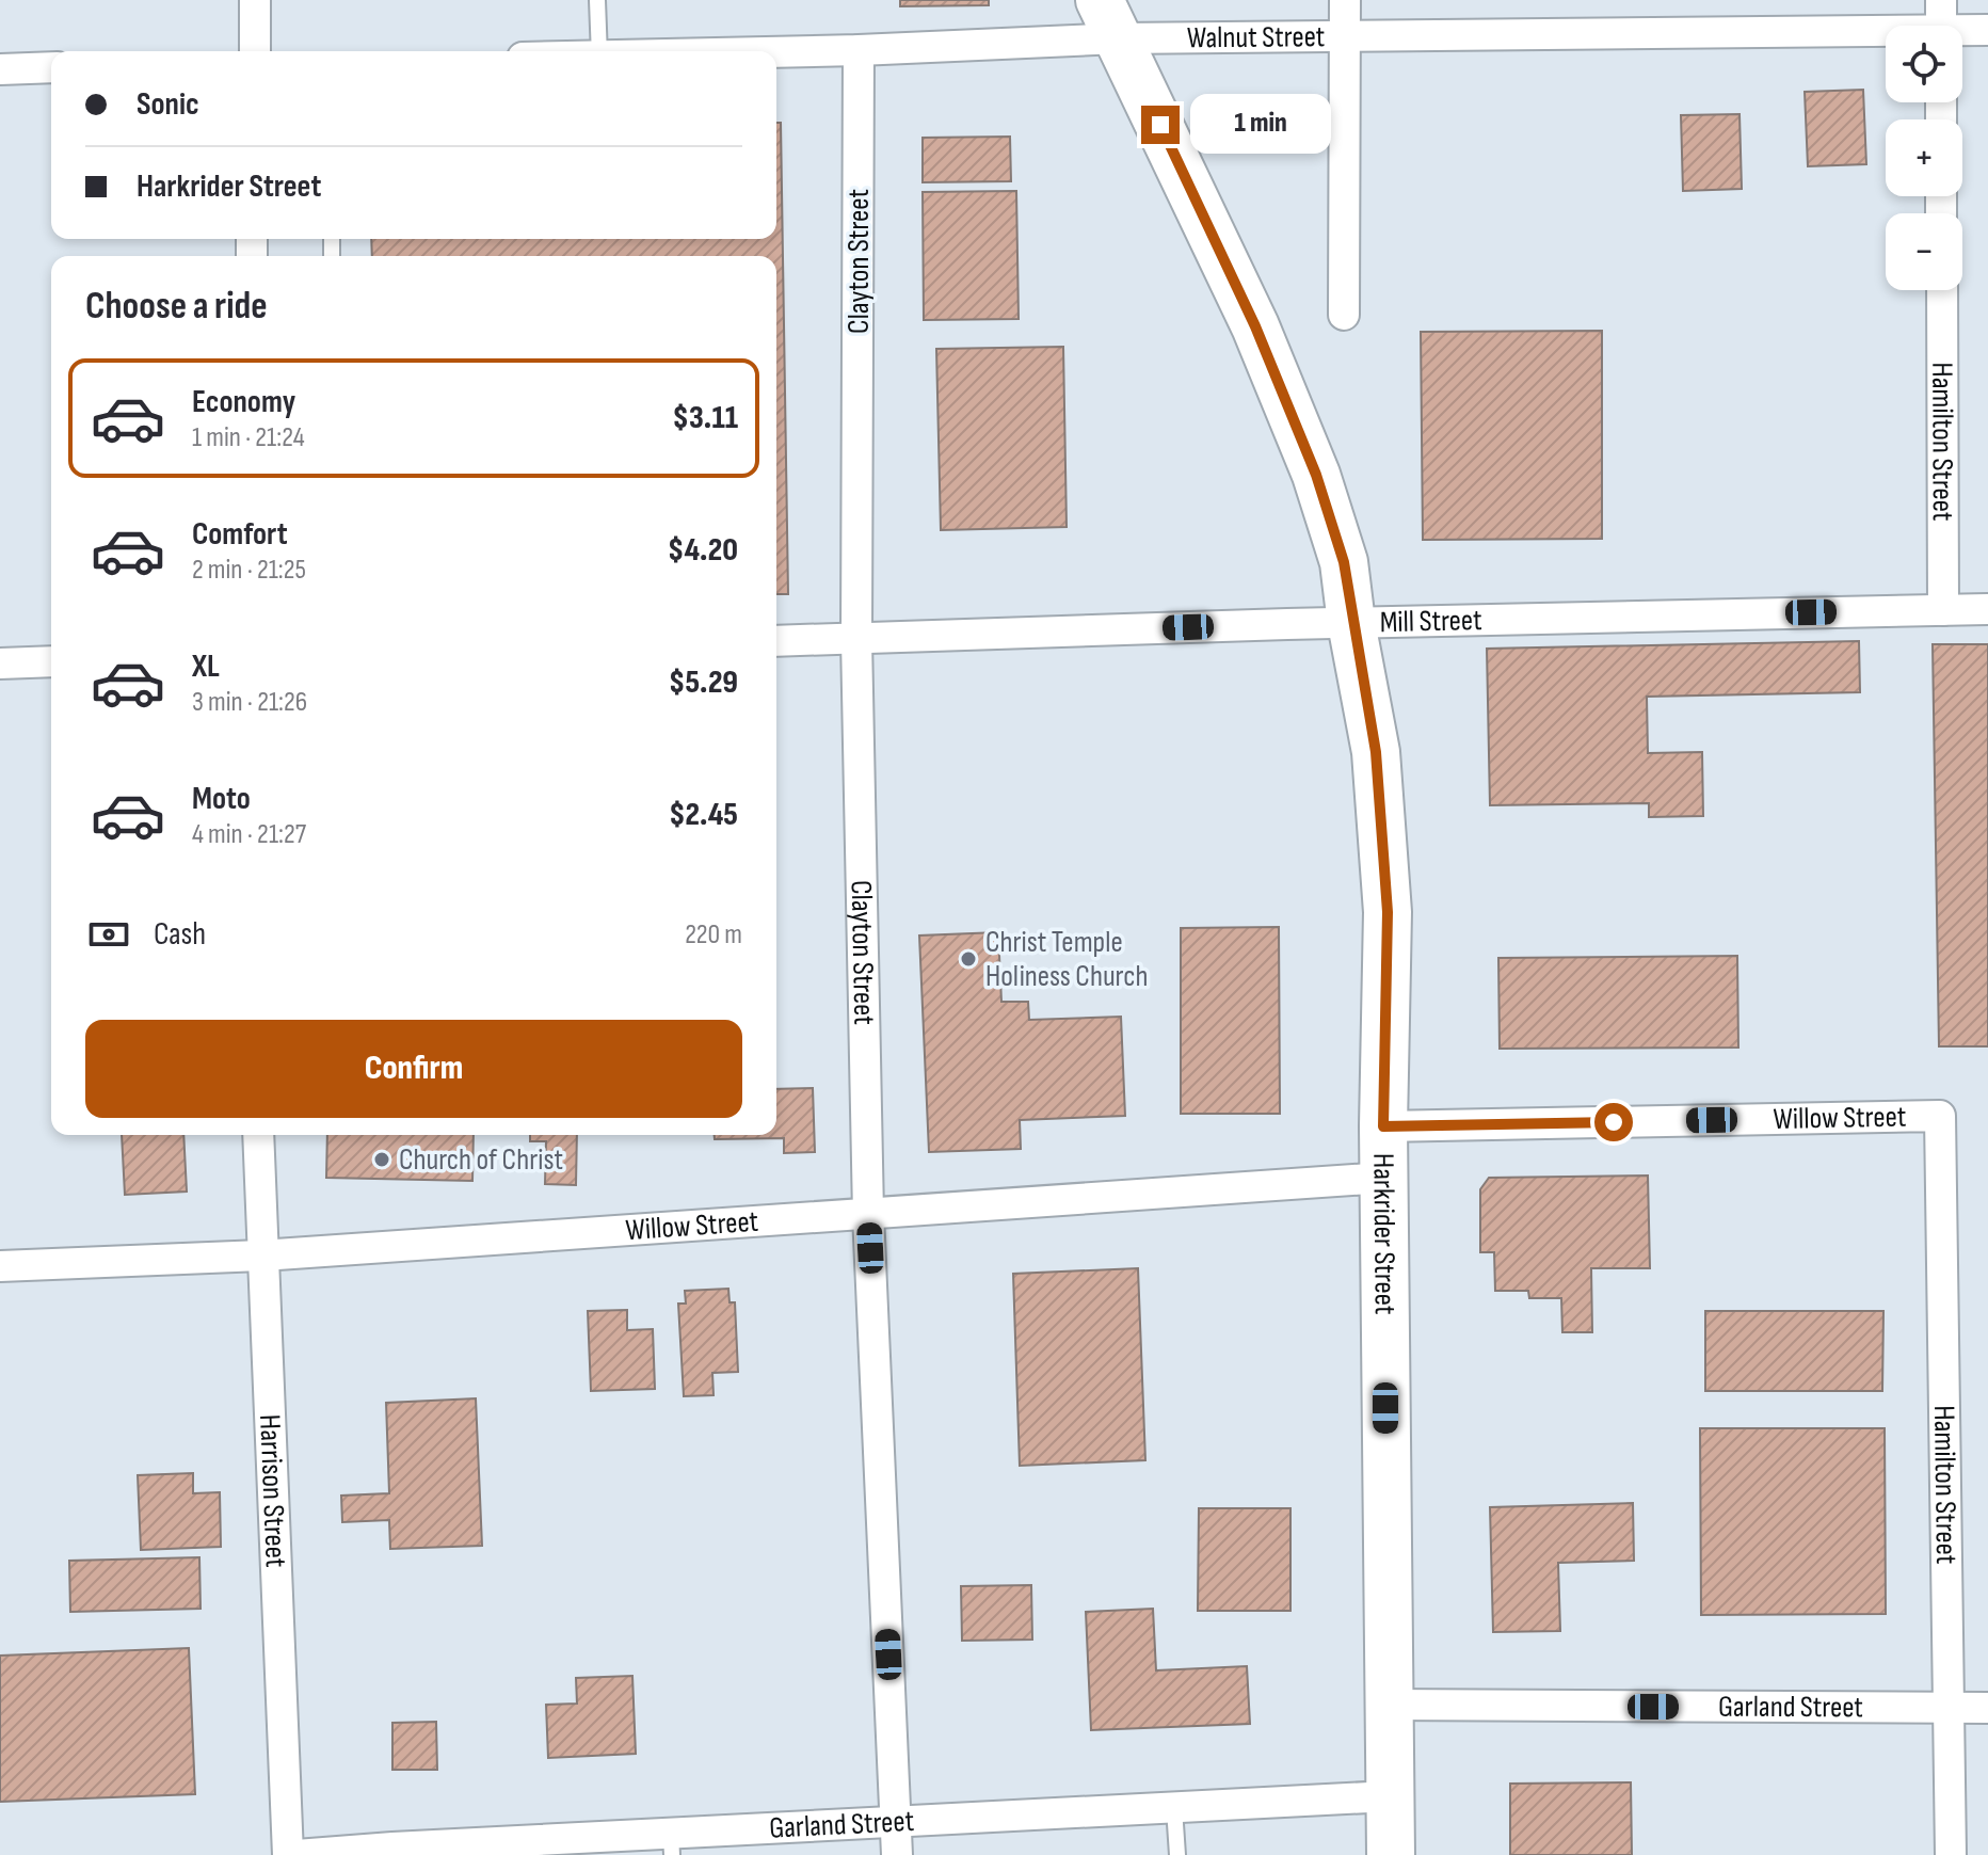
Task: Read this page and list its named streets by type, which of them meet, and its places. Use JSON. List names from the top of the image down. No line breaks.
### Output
{"streets":{"main road":["Harkrider Street"],"street":["Walnut Street","Clayton Street","Hamilton Street","Mill Street","Willow Street","Harrison Street","Garland Street"]},"crossings":[["Walnut Street","Clayton Street"],["Walnut Street","Harkrider Street"],["Clayton Street","Mill Street"],["Clayton Street","Willow Street"],["Clayton Street","Garland Street"],["Hamilton Street","Mill Street"],["Hamilton Street","Willow Street"],["Hamilton Street","Garland Street"],["Mill Street","Harkrider Street"],["Willow Street","Harkrider Street"],["Willow Street","Harrison Street"],["Harkrider Street","Garland Street"]],"places":["Christ Temple Holiness Church","Church of Christ"],"page":{"map_buttons":["+","−"],"banner":["Sonic","Harkrider Street"],"bubble":"1 min","heading":"Choose a ride","list":[{"name":"Economy","note":"1 min · 21:24","value":"$3.11"},{"name":"Comfort","note":"2 min · 21:25","value":"$4.20"},{"name":"XL","note":"3 min · 21:26","value":"$5.29"},{"name":"Moto","note":"4 min · 21:27","value":"$2.45"}],"pay":["Cash","220 m"],"buttons":"Confirm"}}
